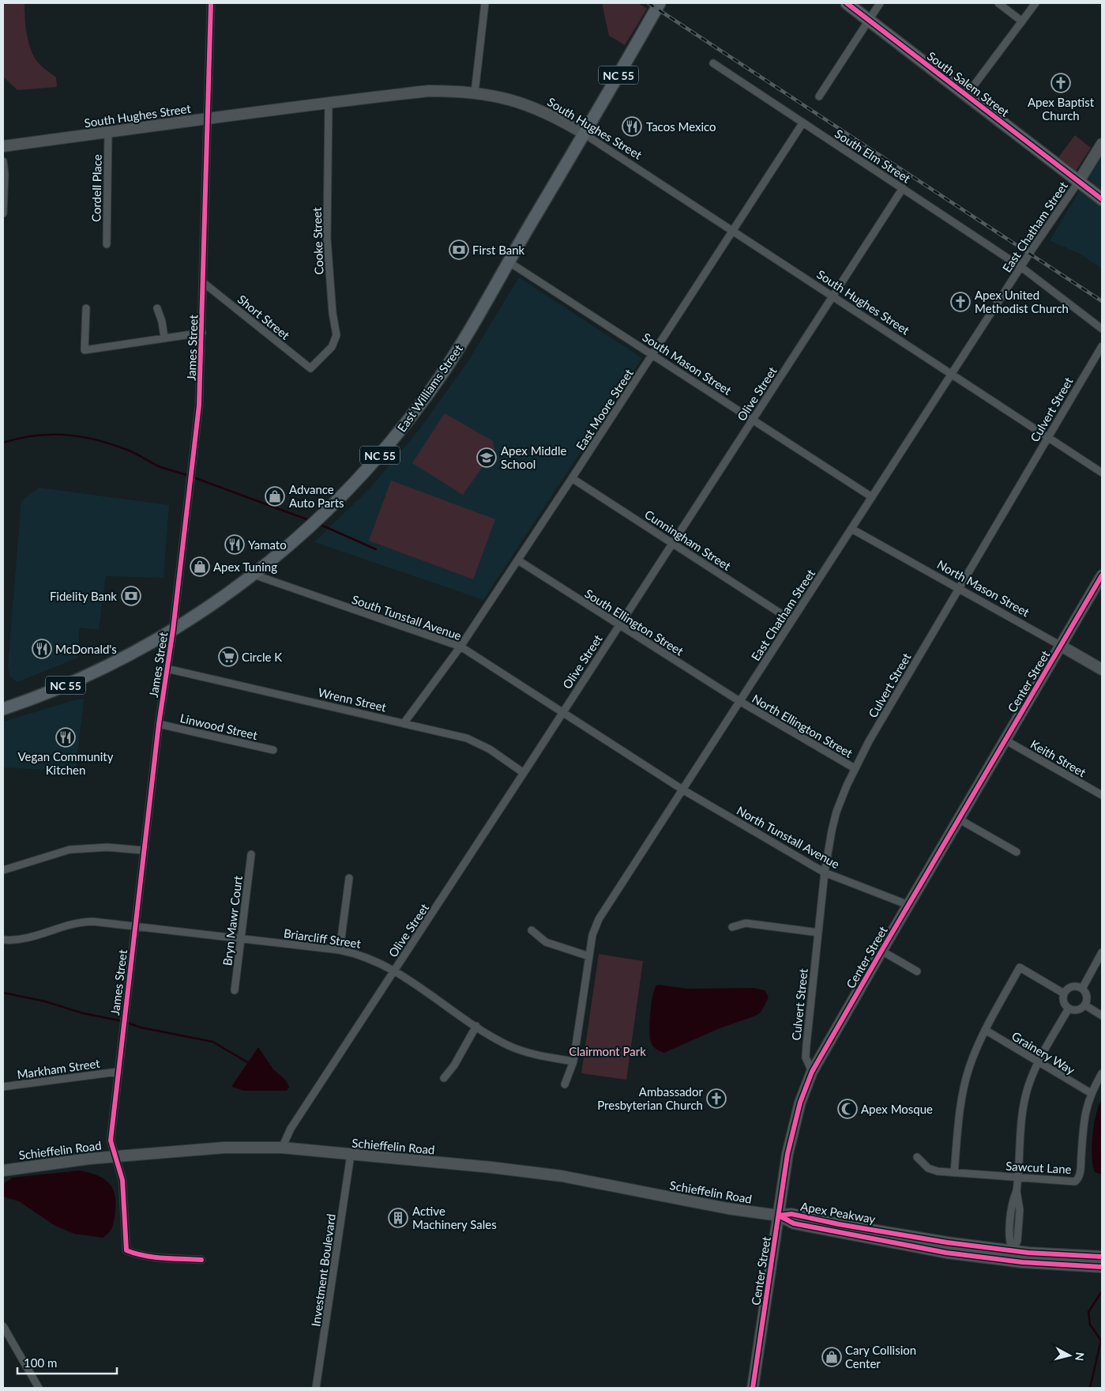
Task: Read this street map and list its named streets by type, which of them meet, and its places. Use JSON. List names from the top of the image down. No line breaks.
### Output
{"streets":{"main road":["NC 55","South Salem Street","East Williams Street"],"street":["South Hughes Street","South Elm Street","Cordell Place","East Chatham Street","Cooke Street","Short Street","James Street","South Mason Street","Olive Street","East Moore Street","Culvert Street","Cunningham Street","North Mason Street","South Tunstall Avenue","South Ellington Street","Center Street","Wrenn Street","North Ellington Street","Linwood Street","Keith Street","North Tunstall Avenue","Bryn Mawr Court","Briarcliff Street","Grainery Way","Markham Street","Schieffelin Road","Sawcut Lane","Apex Peakway","Investment Boulevard"]},"crossings":[["South Salem Street","East Chatham Street"],["South Hughes Street","Cordell Place"],["South Hughes Street","East Chatham Street"],["South Hughes Street","Cooke Street"],["South Hughes Street","James Street"],["South Hughes Street","East Williams Street"],["South Hughes Street","Olive Street"],["South Hughes Street","East Moore Street"],["South Hughes Street","Culvert Street"],["South Elm Street","East Chatham Street"],["South Elm Street","Olive Street"],["South Elm Street","East Moore Street"],["East Chatham Street","South Mason Street"],["East Chatham Street","Cunningham Street"],["East Chatham Street","North Mason Street"],["East Chatham Street","South Tunstall Avenue"],["East Chatham Street","South Ellington Street"],["East Chatham Street","North Ellington Street"],["East Chatham Street","North Tunstall Avenue"],["East Chatham Street","Briarcliff Street"],["Cooke Street","Short Street"],["Short Street","James Street"],["James Street","East Williams Street"],["James Street","Wrenn Street"],["James Street","Linwood Street"],["James Street","Briarcliff Street"],["James Street","Markham Street"],["James Street","Schieffelin Road"],["South Mason Street","East Williams Street"],["South Mason Street","Olive Street"],["South Mason Street","East Moore Street"],["East Williams Street","South Tunstall Avenue"],["Olive Street","Cunningham Street"],["Olive Street","South Tunstall Avenue"],["Olive Street","South Ellington Street"],["Olive Street","Wrenn Street"],["Olive Street","Briarcliff Street"],["Olive Street","Schieffelin Road"],["East Moore Street","Cunningham Street"],["East Moore Street","South Tunstall Avenue"],["East Moore Street","South Ellington Street"],["East Moore Street","Wrenn Street"],["Culvert Street","North Mason Street"],["Culvert Street","Center Street"],["Culvert Street","North Ellington Street"],["Culvert Street","North Tunstall Avenue"],["North Mason Street","Center Street"],["South Tunstall Avenue","North Tunstall Avenue"],["South Ellington Street","North Ellington Street"],["Center Street","Keith Street"],["Center Street","North Tunstall Avenue"],["Center Street","Schieffelin Road"],["Center Street","Apex Peakway"],["Bryn Mawr Court","Briarcliff Street"],["Grainery Way","Sawcut Lane"],["Schieffelin Road","Apex Peakway"],["Schieffelin Road","Investment Boulevard"]],"parks":["Clairmont Park"],"places":{"church":["Apex Baptist Church","Apex United Methodist Church","Ambassador Presbyterian Church"],"restaurant":["Tacos Mexico","Yamato","McDonald's","Vegan Community Kitchen"],"bank":["First Bank","Fidelity Bank"],"school or university":["Apex Middle School"],"shop":["Advance Auto Parts","Apex Tuning","Cary Collision Center"],"supermarket":["Circle K"],"mosque":["Apex Mosque"],"building":["Active Machinery Sales"]},"scale_bar":"100 m","north":"right"}
